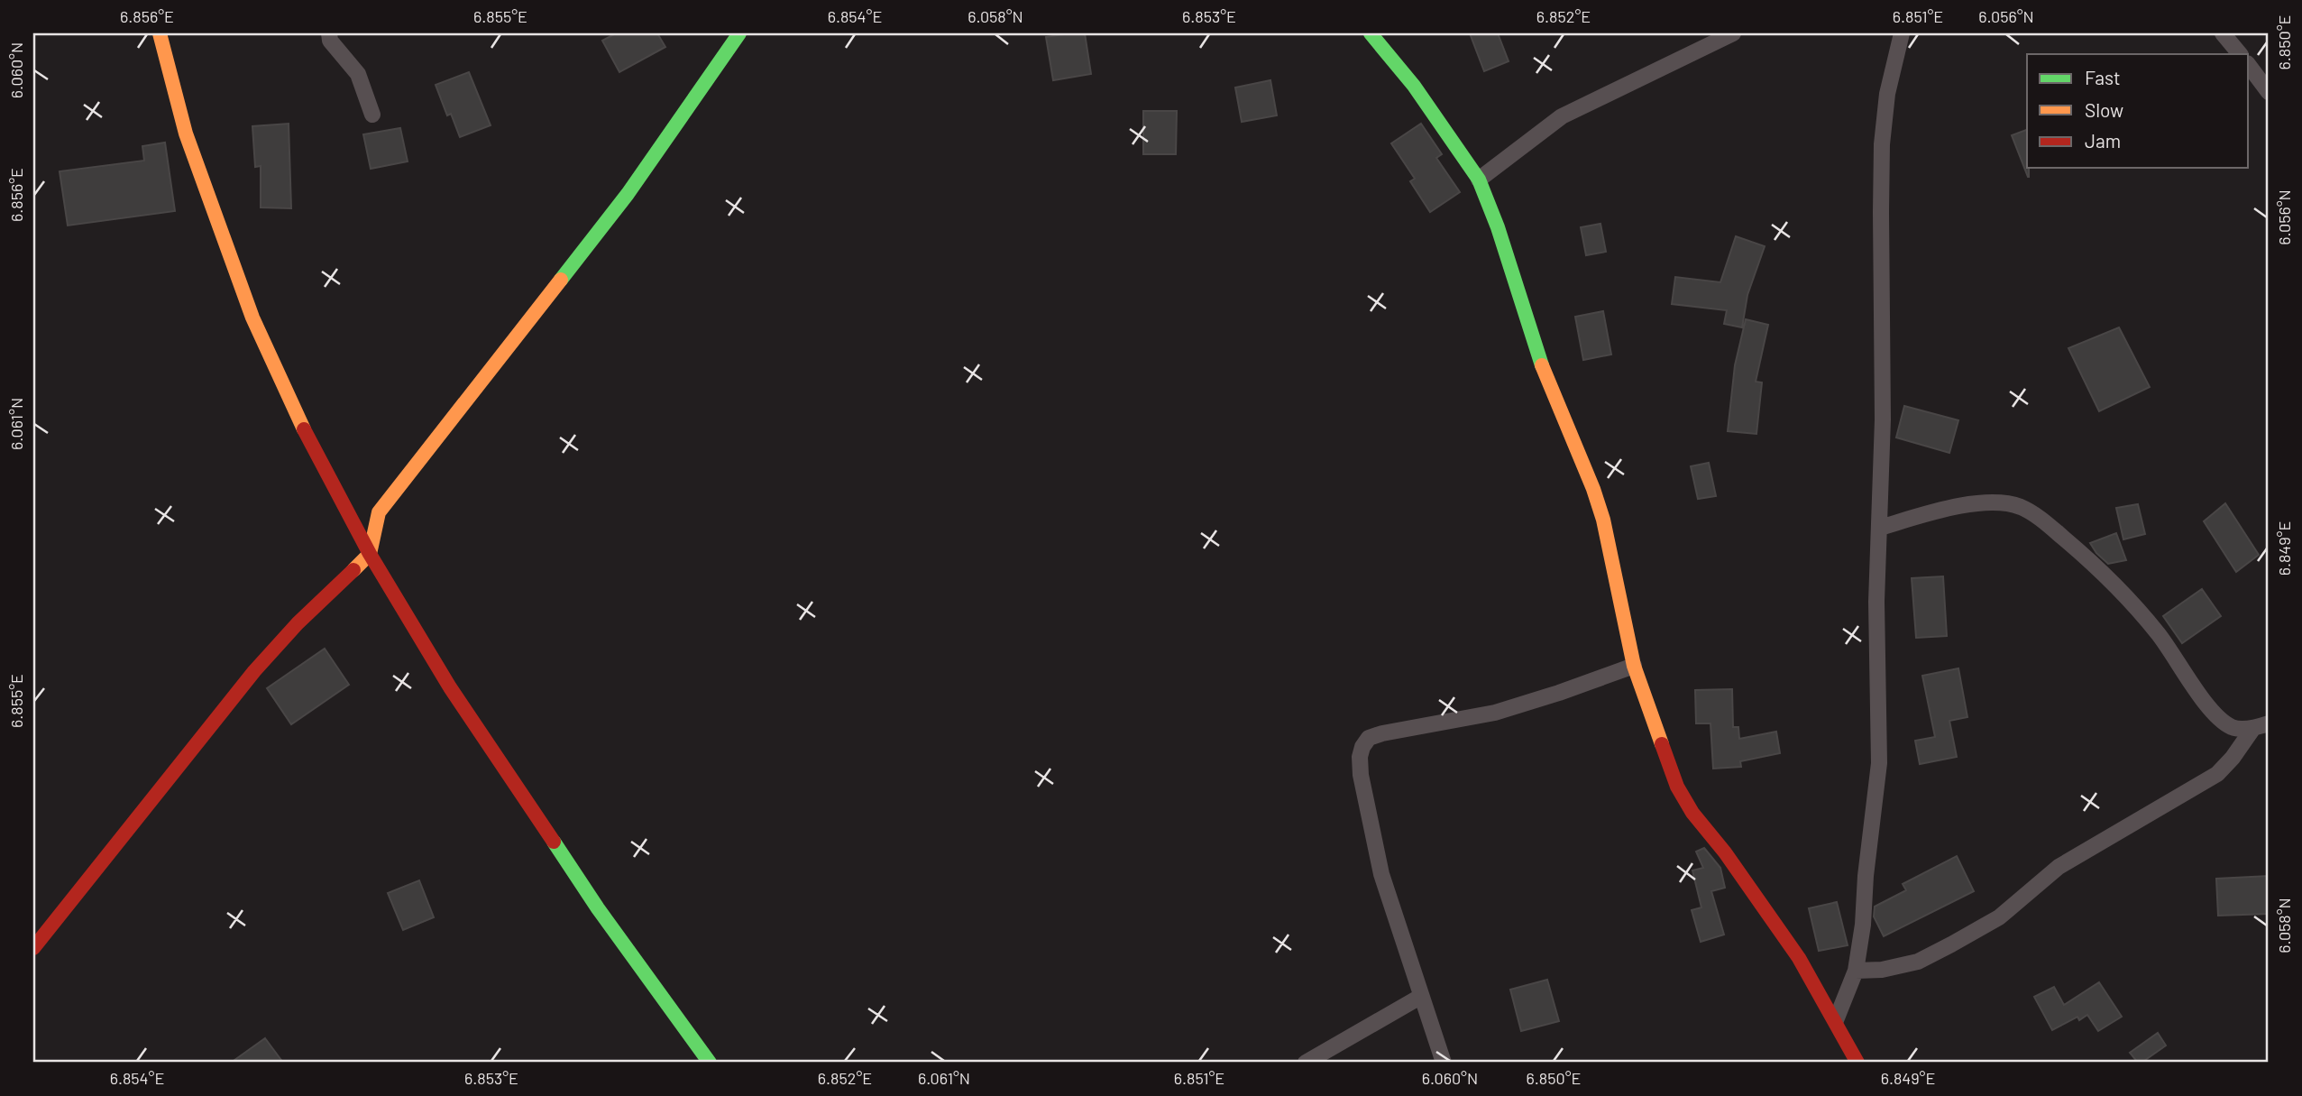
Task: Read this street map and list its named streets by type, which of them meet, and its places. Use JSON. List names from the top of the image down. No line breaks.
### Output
{"legend":["Fast","Slow","Jam"],"coordinates":["6.856°E","6.855°E","6.854°E","6.058°N","6.853°E","6.852°E","6.851°E","6.056°N","6.850°E","6.060°N","6.061°N","6.849°E"]}
